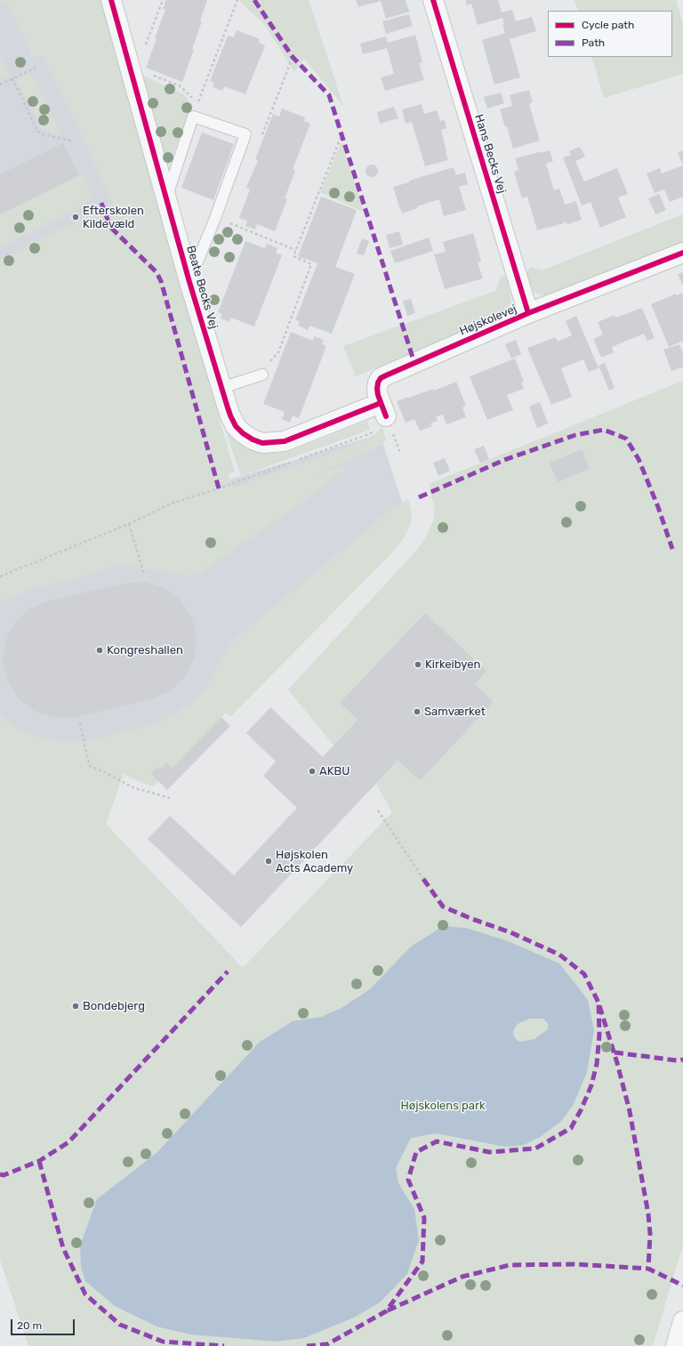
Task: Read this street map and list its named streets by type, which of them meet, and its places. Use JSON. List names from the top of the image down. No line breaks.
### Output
{"streets":{"street":["Hans Becks Vej","Beate Becks Vej","Højskolevej"]},"crossings":[["Hans Becks Vej","Højskolevej"],["Beate Becks Vej","Højskolevej"]],"parks":["Højskolens park"],"places":["Efterskolen Kildevæld","Kongreshallen","Kirkeibyen","Samværket","AKBU","Højskolen Acts Academy","Bondebjerg"],"legend":["Cycle path","Path"],"scale_bar":"20 m"}
